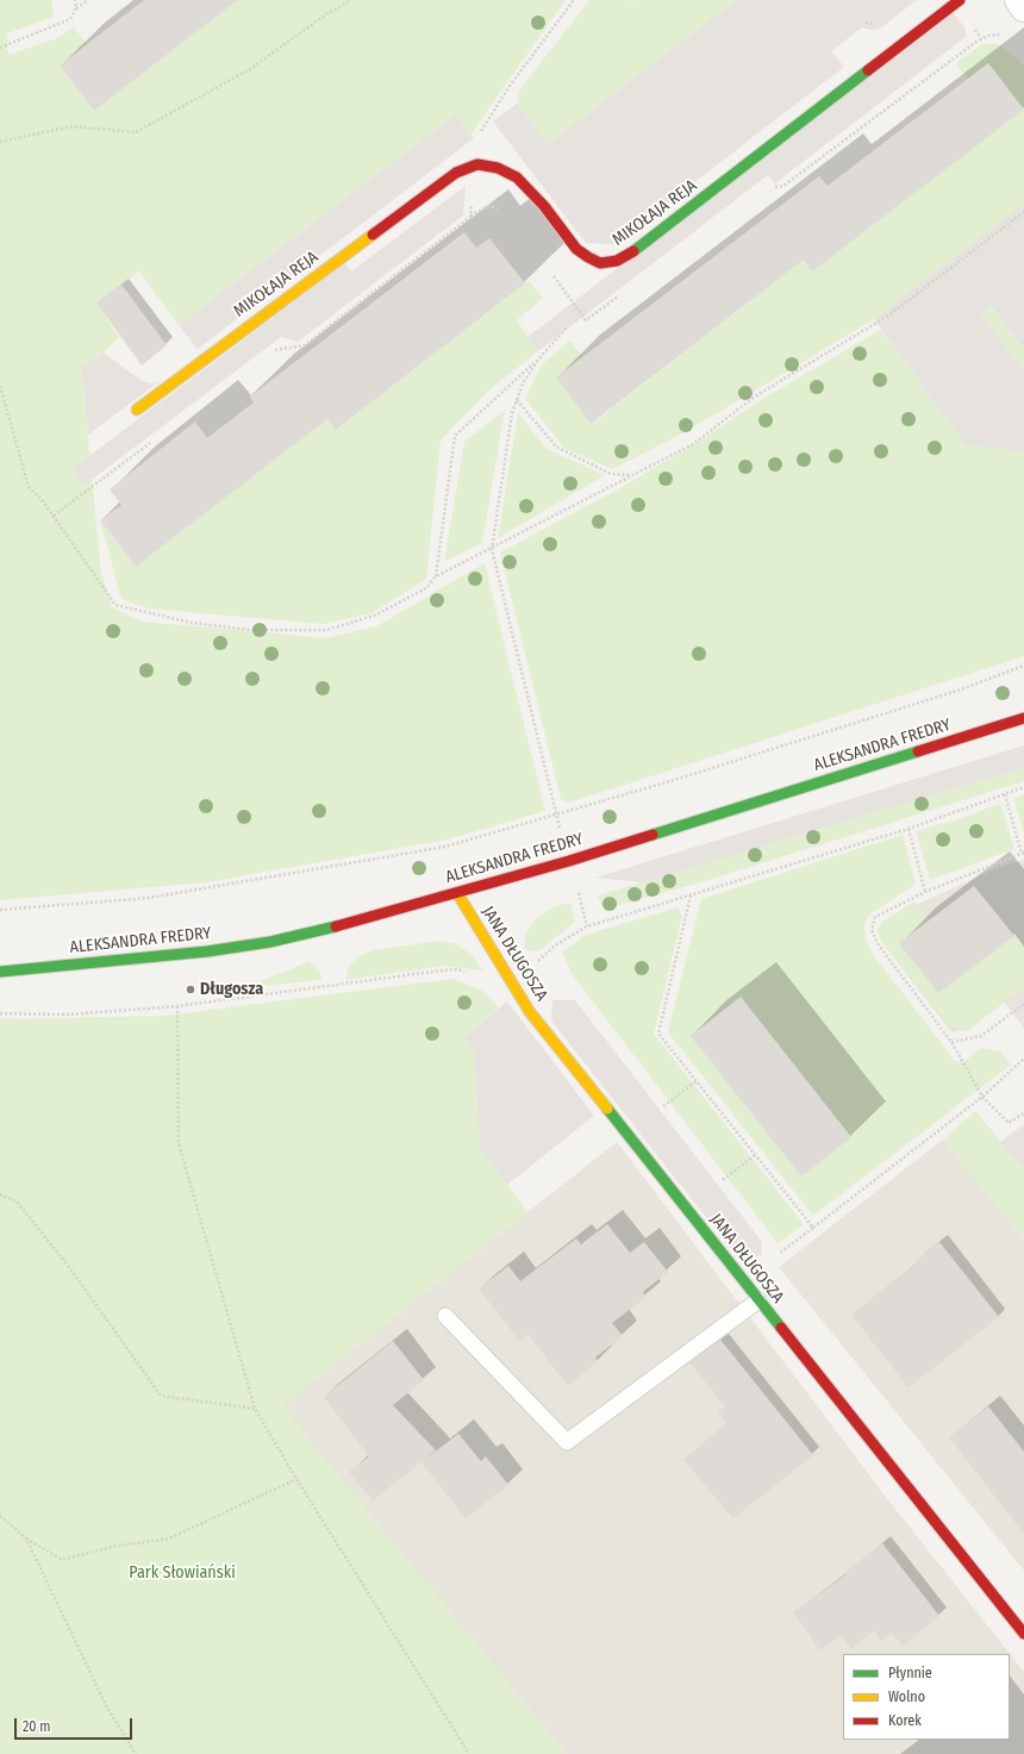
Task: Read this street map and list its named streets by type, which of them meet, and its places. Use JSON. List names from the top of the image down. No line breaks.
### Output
{"streets":{"street":["MIKOŁAJA REJA","ALEKSANDRA FREDRY","JANA DŁUGOSZA"]},"crossings":[["ALEKSANDRA FREDRY","JANA DŁUGOSZA"]],"parks":["Park Słowiański"],"places":["Długosza"],"legend":["Płynnie","Wolno","Korek"],"scale_bar":"20 m"}
